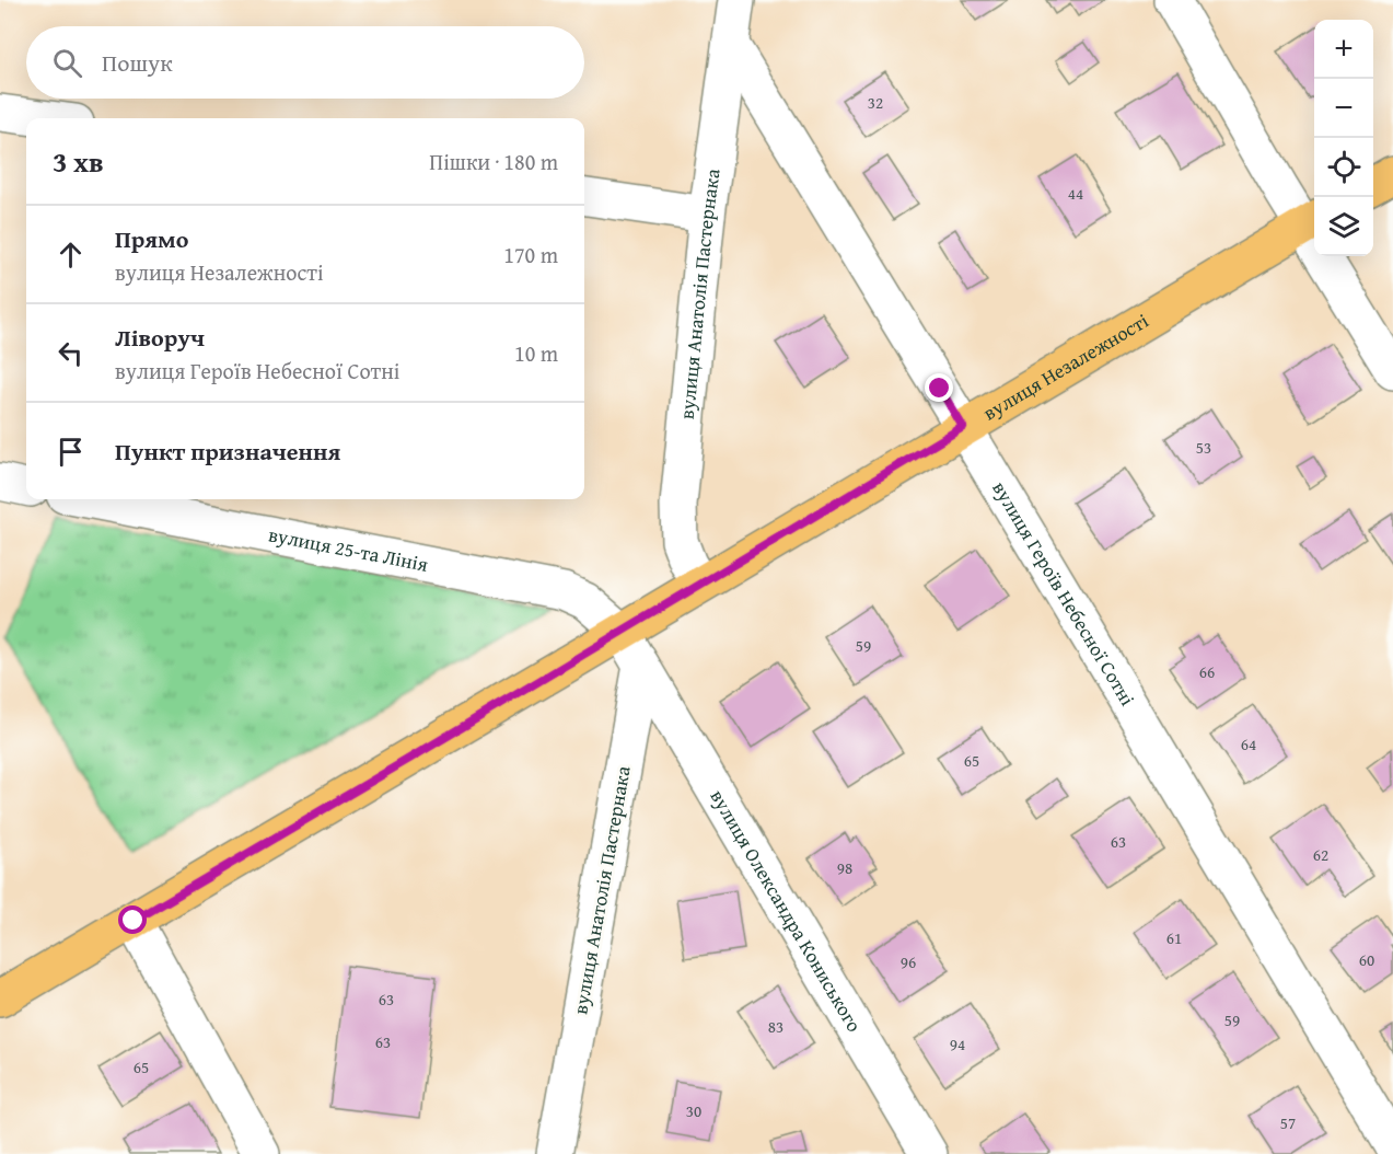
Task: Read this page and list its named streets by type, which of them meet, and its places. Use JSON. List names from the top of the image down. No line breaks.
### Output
{"streets":{"main road":["вулиця Незалежності"],"street":["вулиця Анатолія Пастернака","вулиця 25-та Лінія","вулиця Героїв Небесної Сотні","вулиця Олександра Кониського"]},"crossings":[["вулиця Анатолія Пастернака","вулиця Незалежності"],["вулиця Анатолія Пастернака","вулиця Героїв Небесної Сотні"],["вулиця Анатолія Пастернака","вулиця Олександра Кониського"],["вулиця Незалежності","вулиця 25-та Лінія"],["вулиця Незалежності","вулиця Героїв Небесної Сотні"]],"house_numbers":["32","44","53","59","66","64","65","63","62","98","61","60","96","63","59","83","63","94","65","30","57"],"page":{"map_buttons":["+","−"],"search":"Пошук","heading":["3 хв","Пішки · 180 m"],"list":[["Прямо","вулиця Незалежності","170 m"],["Ліворуч","вулиця Героїв Небесної Сотні","10 m"],"Пункт призначення"]}}
